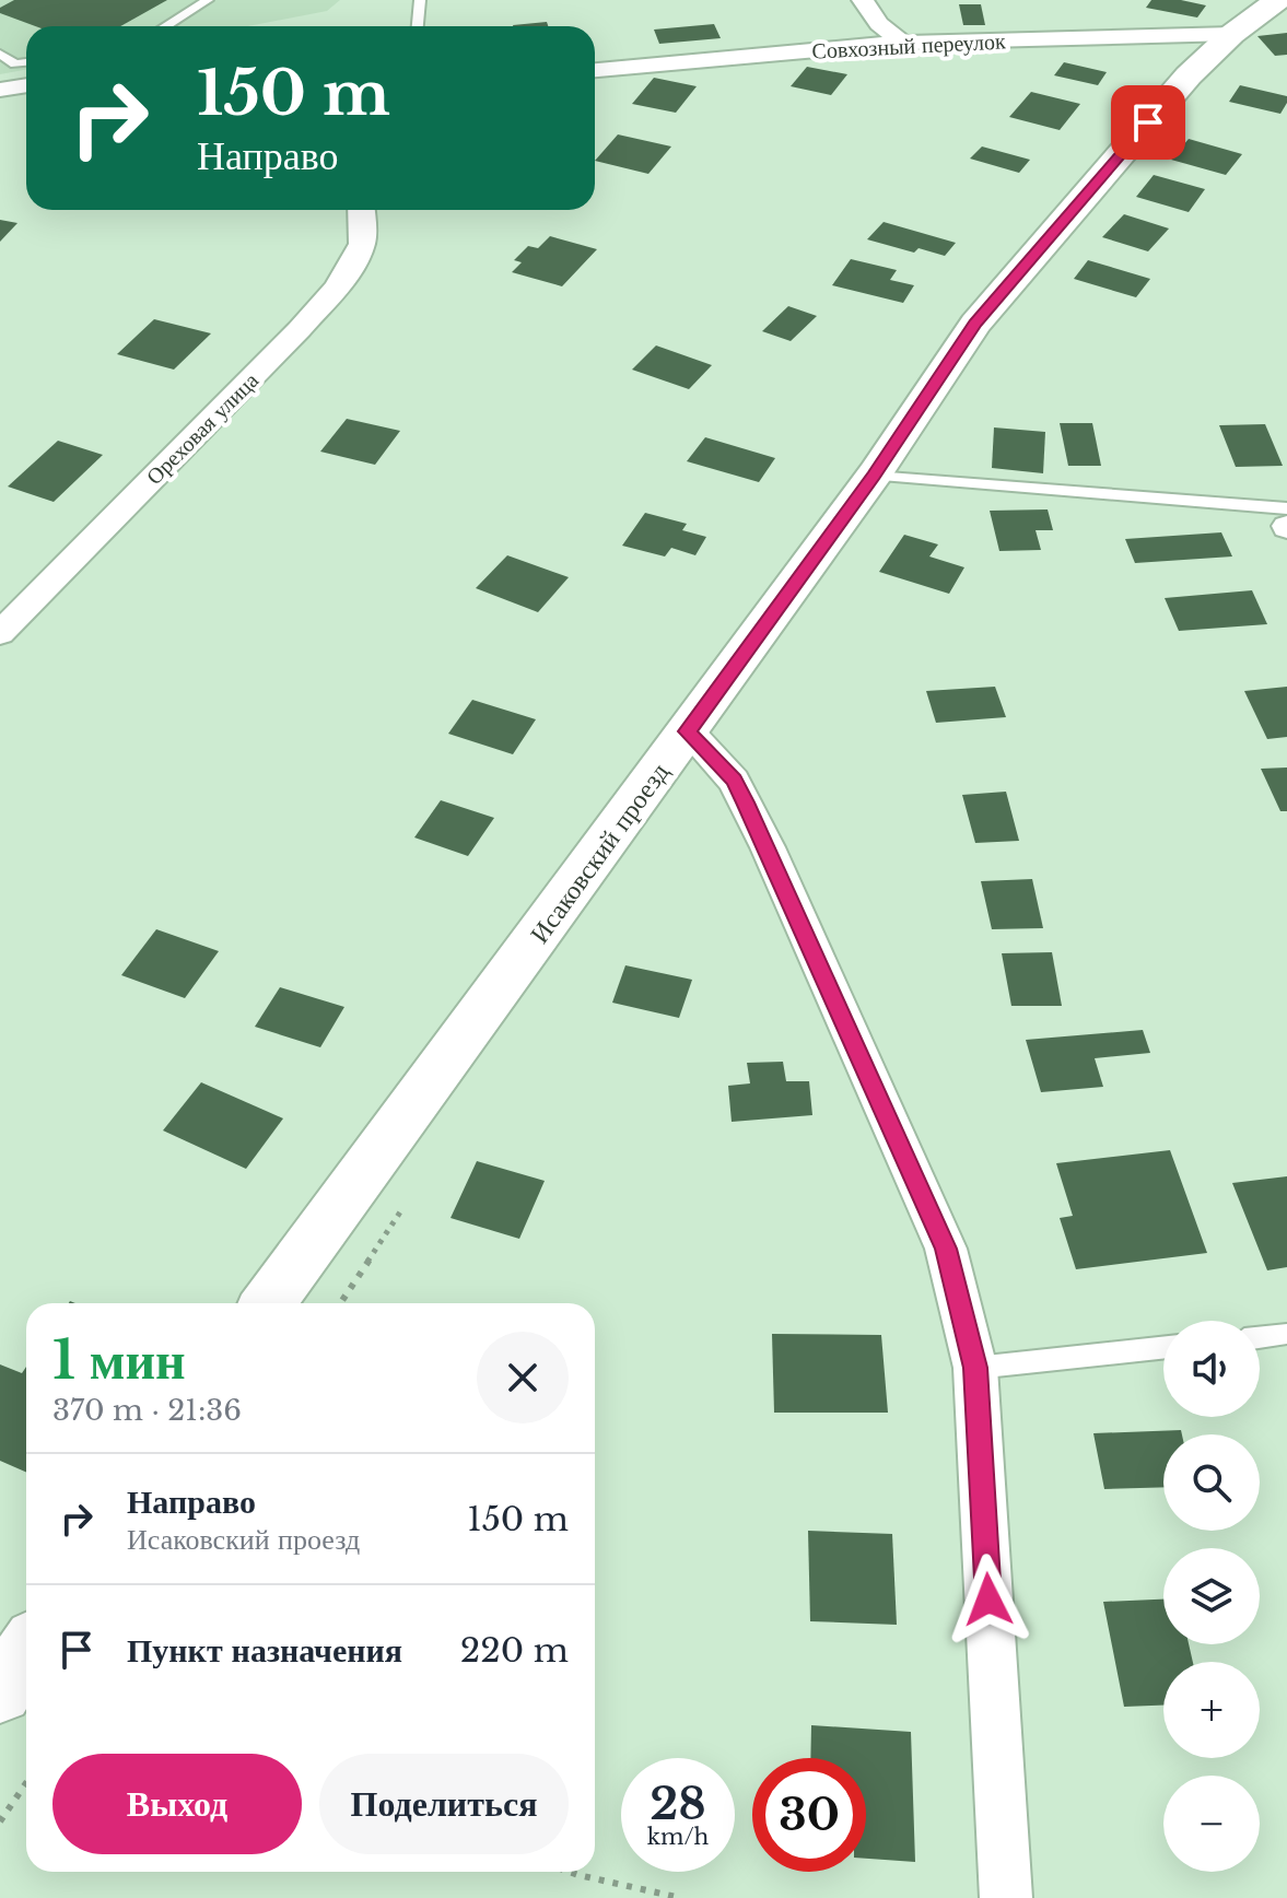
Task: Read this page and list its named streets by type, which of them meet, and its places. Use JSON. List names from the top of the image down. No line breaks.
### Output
{"streets":{"street":["Совхозный переулок","Ореховая улица","Исаковский проезд"]},"crossings":[["Совхозный переулок","Исаковский проезд"]],"page":{"turn":["150 m","Направо"],"heading":["1 мин","370 m · 21:36"],"map_buttons":["+","−"],"list":[{"name":"Направо","note":"Исаковский проезд","value":"150 m"},{"name":"Пункт назначения","value":"220 m"}],"buttons":["Выход","Поделиться"],"speed":"28 km/h","limit":"30"}}
